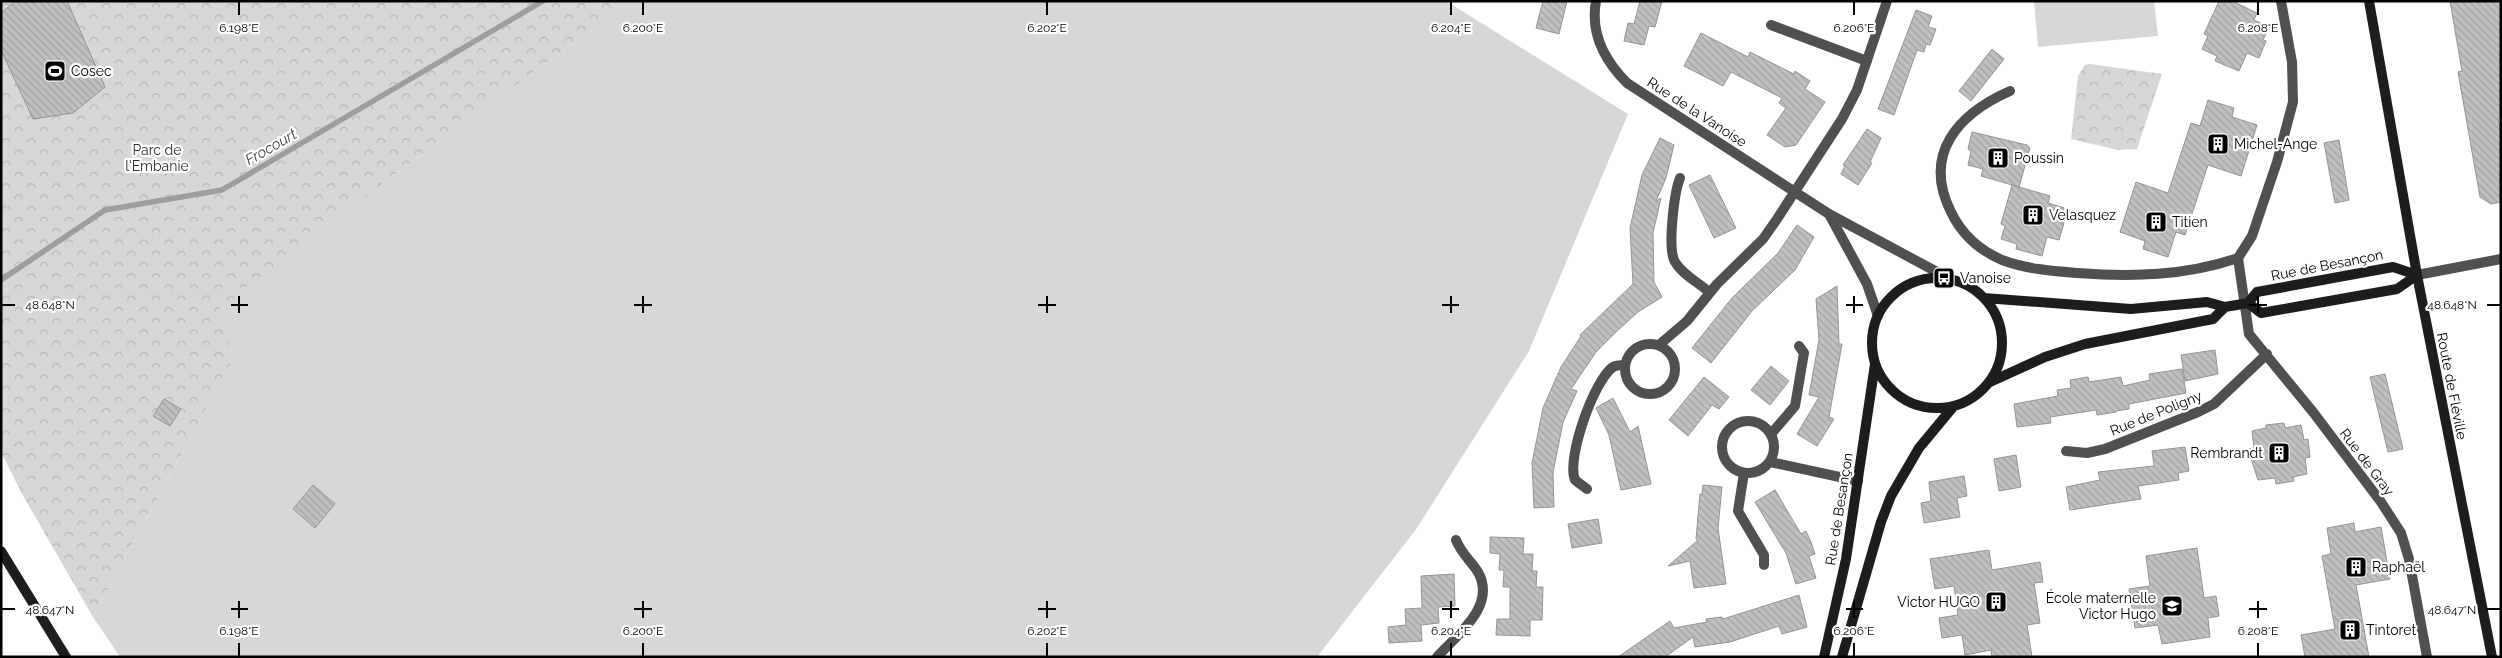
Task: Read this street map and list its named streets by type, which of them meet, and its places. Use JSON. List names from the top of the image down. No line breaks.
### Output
{"streets":{"street":["Rue de la Vanoise","Rue de Besançon","Route de Fléville","Rue de Poligny","Rue de Gray"]},"crossings":[["Rue de la Vanoise","Rue de Besançon"],["Rue de Besançon","Route de Fléville"],["Rue de Besançon","Rue de Gray"],["Rue de Poligny","Rue de Gray"]],"water":["Frocourt"],"parks":["Parc de l'Embanie"],"places":{"sports":["Cosec"],"building":["Michel-Ange","Poussin","Velasquez","Titien","Rembrandt","Raphaël","Victor HUGO","Tintoret"],"bus stop":["Vanoise"],"school or university":["École maternelle Victor Hugo"]},"coordinates":["6.198°E","6.200°E","6.202°E","6.204°E","6.206°E","6.208°E","48.648°N","48.647°N"]}
